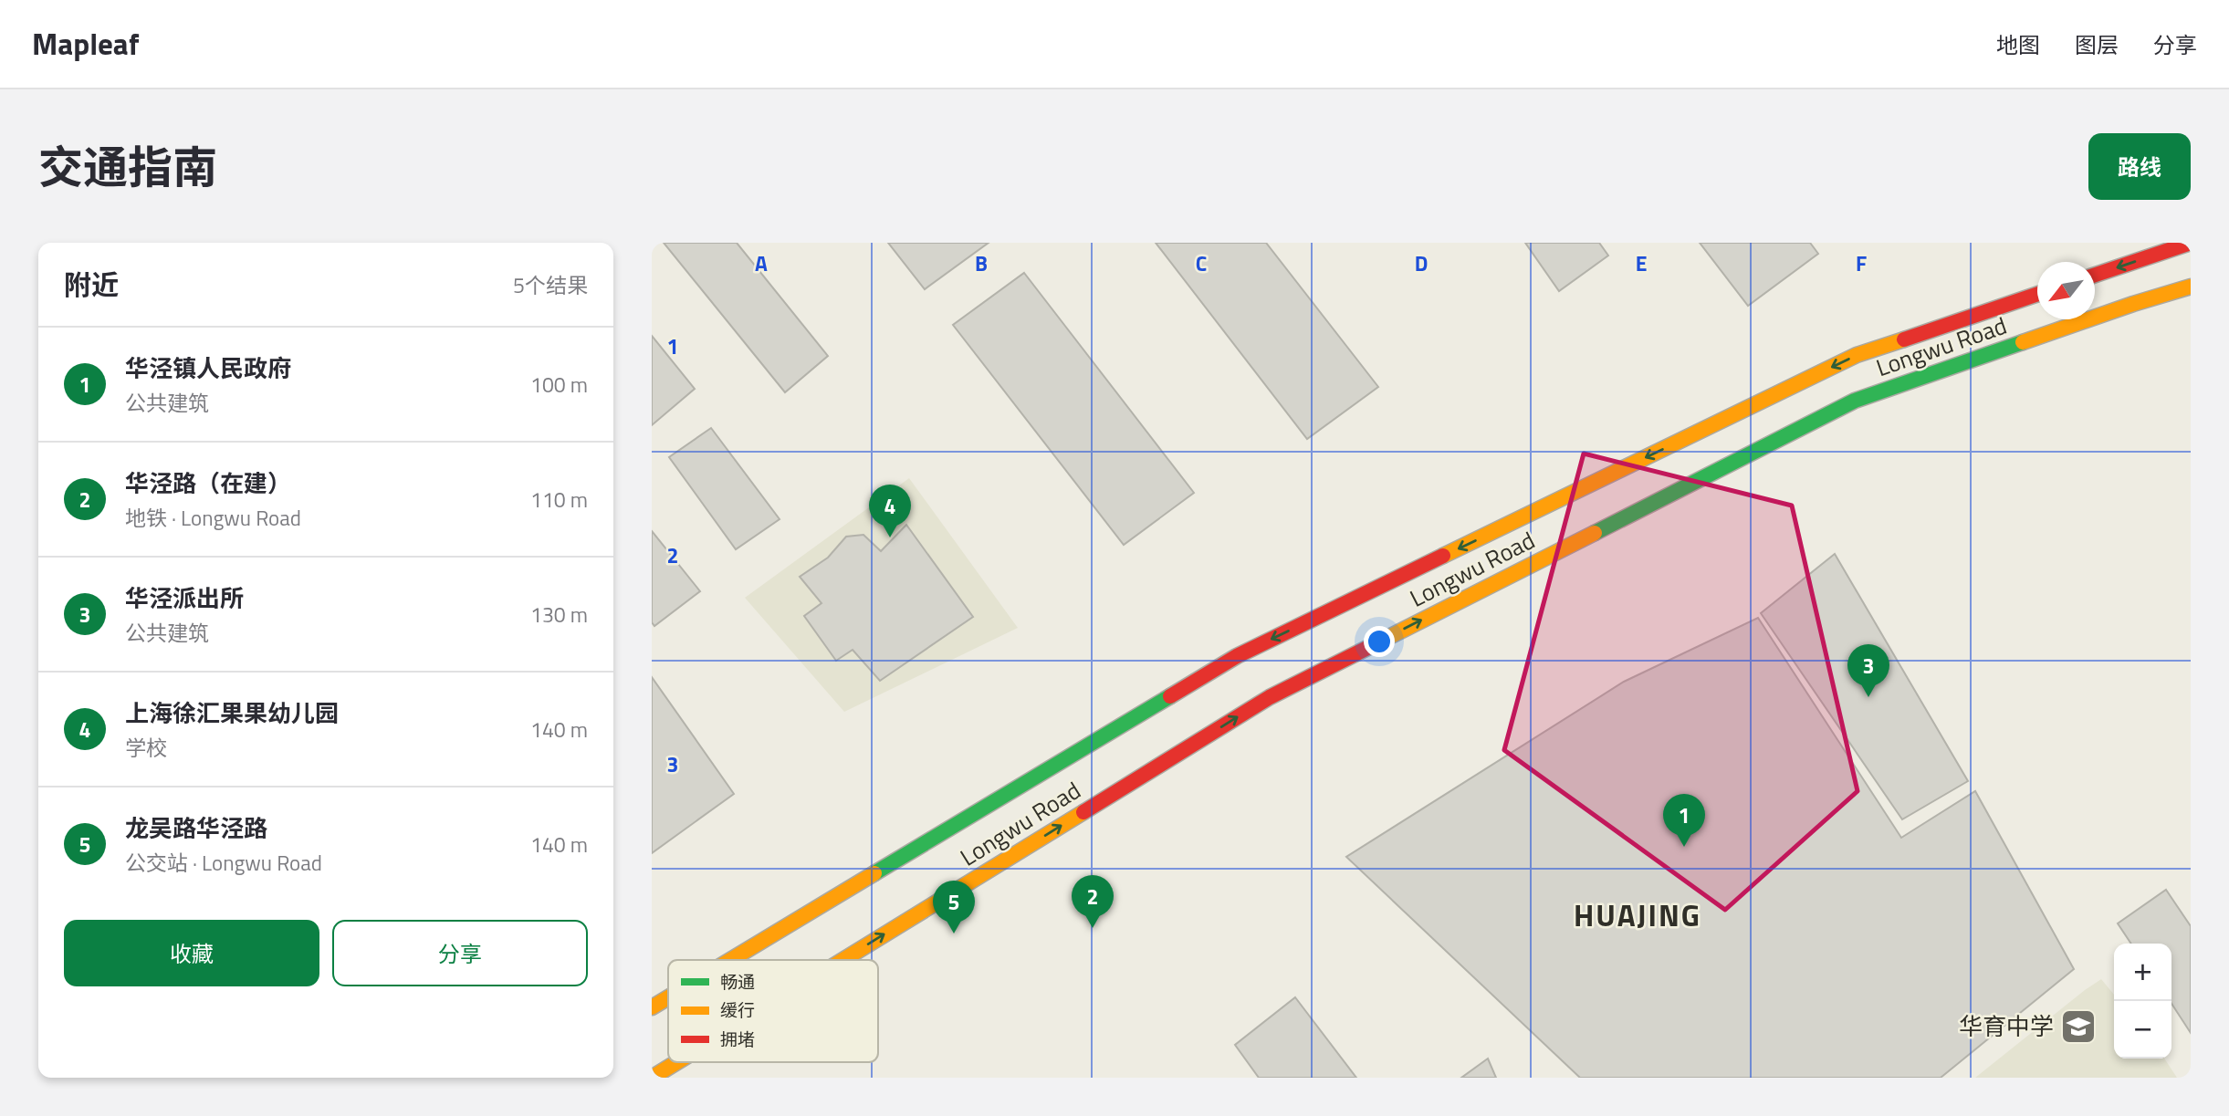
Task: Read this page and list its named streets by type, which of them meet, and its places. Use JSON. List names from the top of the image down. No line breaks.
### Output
{"streets":{"main road":["Longwu Road"]},"districts":["HUAJING"],"places":{"school or university":["华育中学"]},"legend":["畅通","缓行","拥堵"],"north":"bottom left","page":{"header":"Mapleaf","nav":["地图","图层","分享"],"title":"交通指南","buttons":["路线",["收藏","分享"]],"heading":["附近","5个结果"],"list":[{"mark":"1","name":"华泾镇人民政府","note":"公共建筑","value":"100 m"},{"mark":"2","name":"华泾路（在建）","note":"地铁 · Longwu Road","value":"110 m"},{"mark":"3","name":"华泾派出所","note":"公共建筑","value":"130 m"},{"mark":"4","name":"上海徐汇果果幼儿园","note":"学校","value":"140 m"},{"mark":"5","name":"龙吴路华泾路","note":"公交站 · Longwu Road","value":"140 m"}],"pins":["4","3","1","2","5"],"map_buttons":["+","−"]},"grid":{"columns":["A","B","C","D","E","F"],"rows":["1","2","3"]}}
